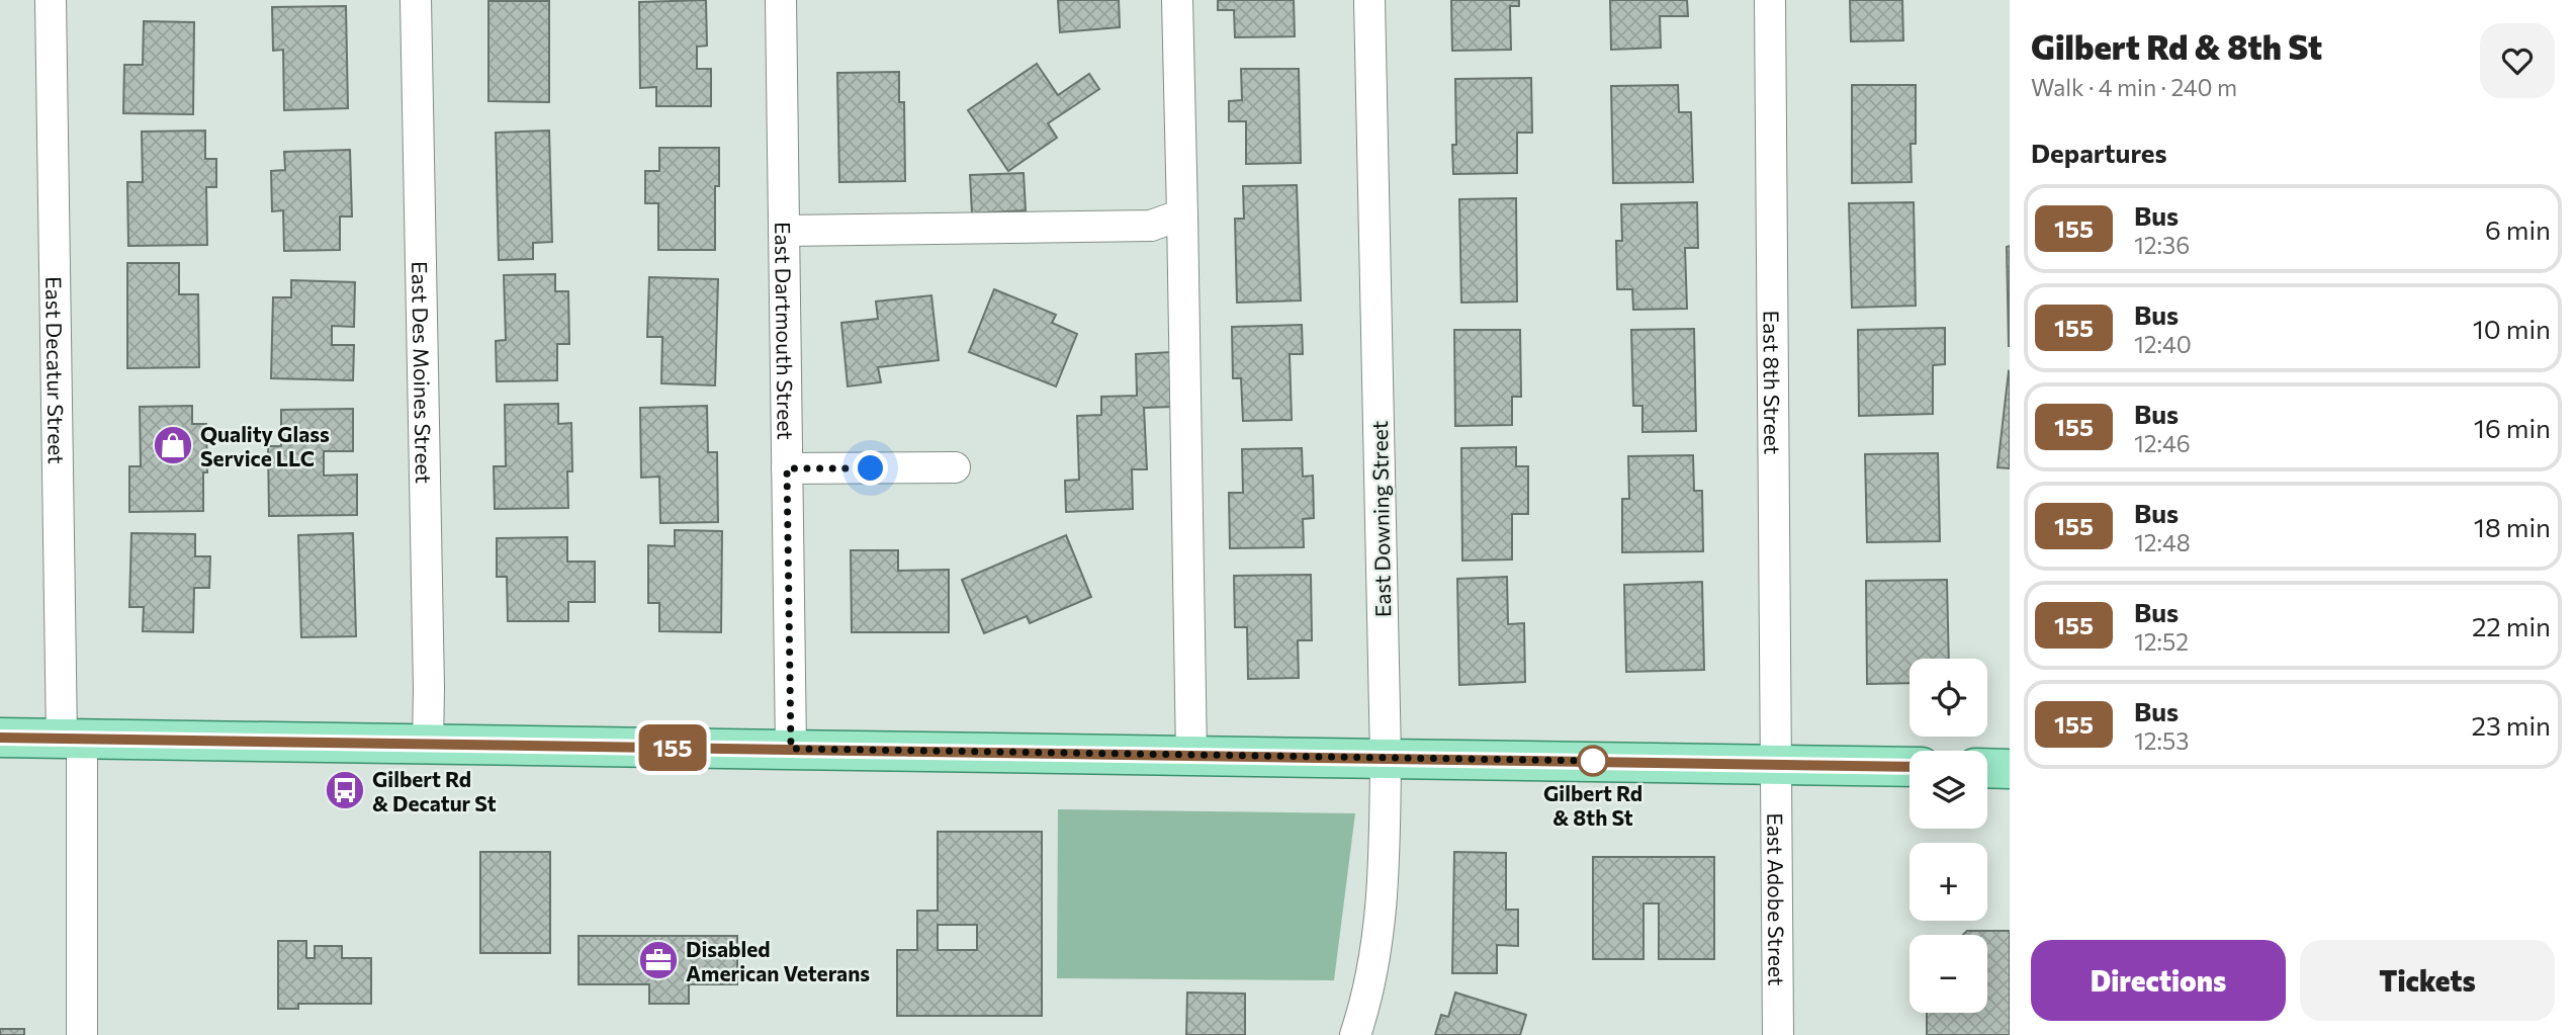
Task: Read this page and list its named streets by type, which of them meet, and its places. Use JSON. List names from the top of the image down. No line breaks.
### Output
{"streets":{"street":["East Dartmouth Street","East Decatur Street","East Des Moines Street","East 8th Street","East Downing Street","East Adobe Street"]},"crossings":[["East 8th Street","East Adobe Street"]],"places":{"shop":["Quality Glass Service LLC"],"other":["Gilbert Rd & 8th St"],"bus stop":["Gilbert Rd & Decatur St"],"office":["Disabled American Veterans"]},"lines":["bus line 155"],"page":{"on_map":"155","heading":[["Gilbert Rd & 8th St","Walk · 4 min · 240 m"],"Departures"],"list":[{"mark":"155","name":"Bus","note":"12:36","value":"6 min"},{"mark":"155","name":"Bus","note":"12:40","value":"10 min"},{"mark":"155","name":"Bus","note":"12:46","value":"16 min"},{"mark":"155","name":"Bus","note":"12:48","value":"18 min"},{"mark":"155","name":"Bus","note":"12:52","value":"22 min"},{"mark":"155","name":"Bus","note":"12:53","value":"23 min"}],"map_buttons":["+","−"],"buttons":["Directions","Tickets"]}}
